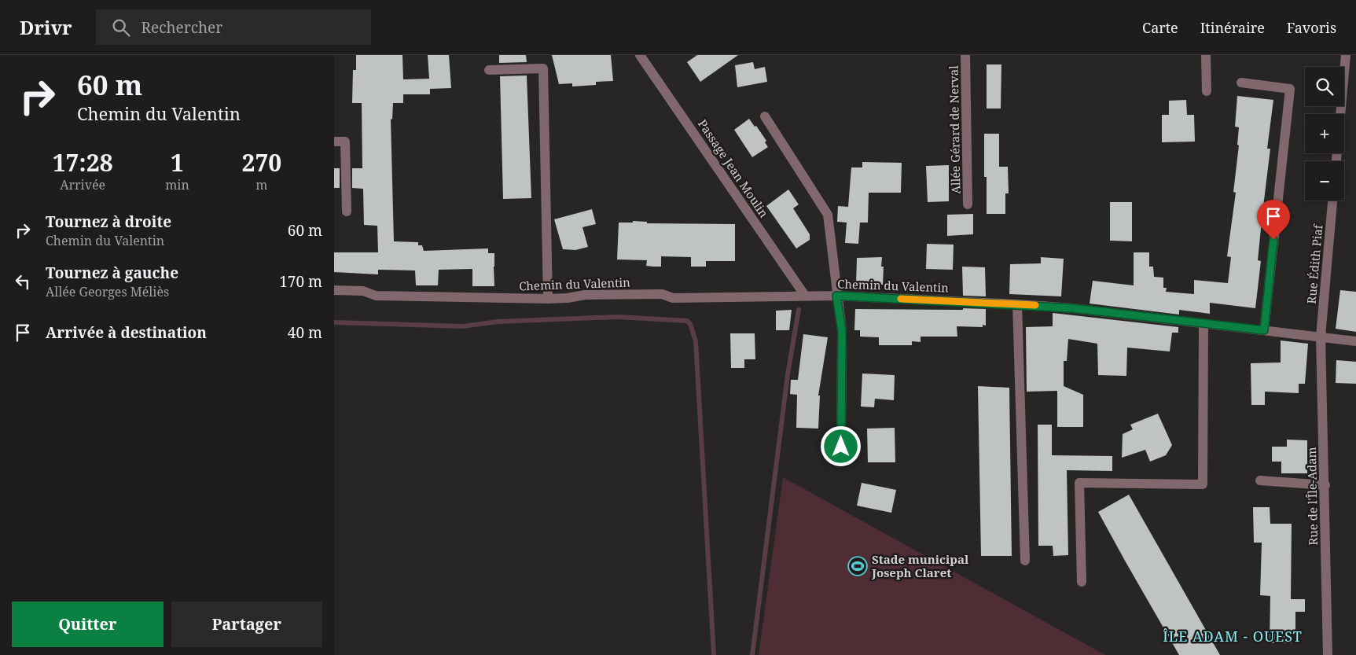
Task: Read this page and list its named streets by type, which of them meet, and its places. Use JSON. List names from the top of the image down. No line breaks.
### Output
{"streets":{"street":["Allée Gérard de Nerval","Passage Jean Moulin","Rue Édith Piaf","Chemin du Valentin","Rue de l'Île-Adam"]},"crossings":[["Passage Jean Moulin","Chemin du Valentin"],["Rue Édith Piaf","Chemin du Valentin"],["Rue Édith Piaf","Rue de l'Île-Adam"],["Chemin du Valentin","Rue de l'Île-Adam"]],"districts":["ÎLE ADAM - OUEST"],"places":{"sports":["Stade municipal Joseph Claret"]},"page":{"header":"Drivr","search":"Rechercher","nav":["Carte","Itinéraire","Favoris"],"turn":["60 m","Chemin du Valentin"],"map_buttons":["+","−"],"eta":["17:28","Arrivée","1","min","270","m"],"list":[{"name":"Tournez à droite","note":"Chemin du Valentin","value":"60 m"},{"name":"Tournez à gauche","note":"Allée Georges Méliès","value":"170 m"},{"name":"Arrivée à destination","value":"40 m"}],"buttons":["Quitter","Partager"]}}
